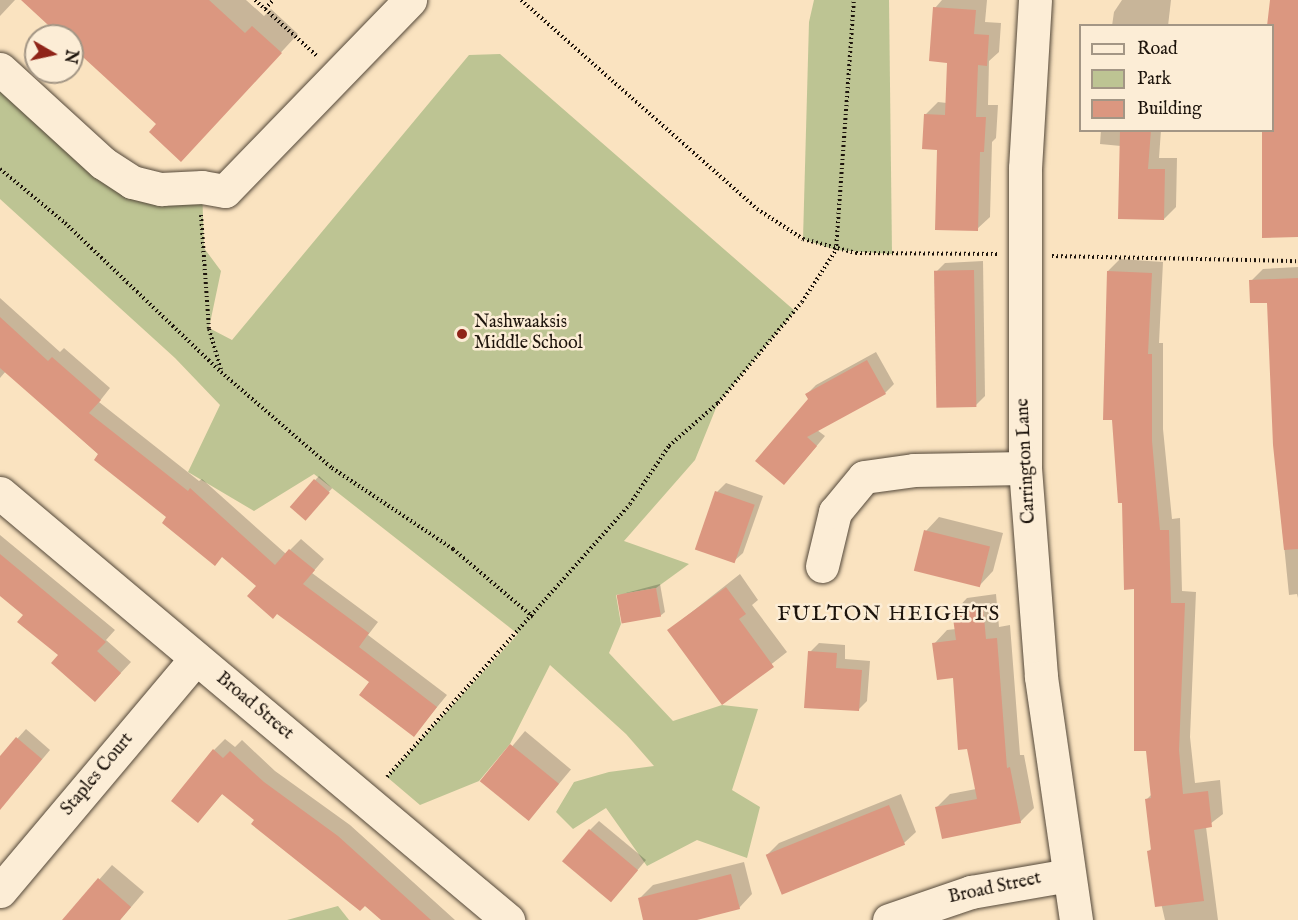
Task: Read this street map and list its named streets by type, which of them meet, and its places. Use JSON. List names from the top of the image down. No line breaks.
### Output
{"streets":{"street":["Carrington Lane","Broad Street","Staples Court"]},"crossings":[["Carrington Lane","Broad Street"],["Broad Street","Staples Court"]],"districts":["FULTON HEIGHTS"],"places":["Nashwaaksis Middle School"],"legend":["Road","Park","Building"],"north":"right"}
